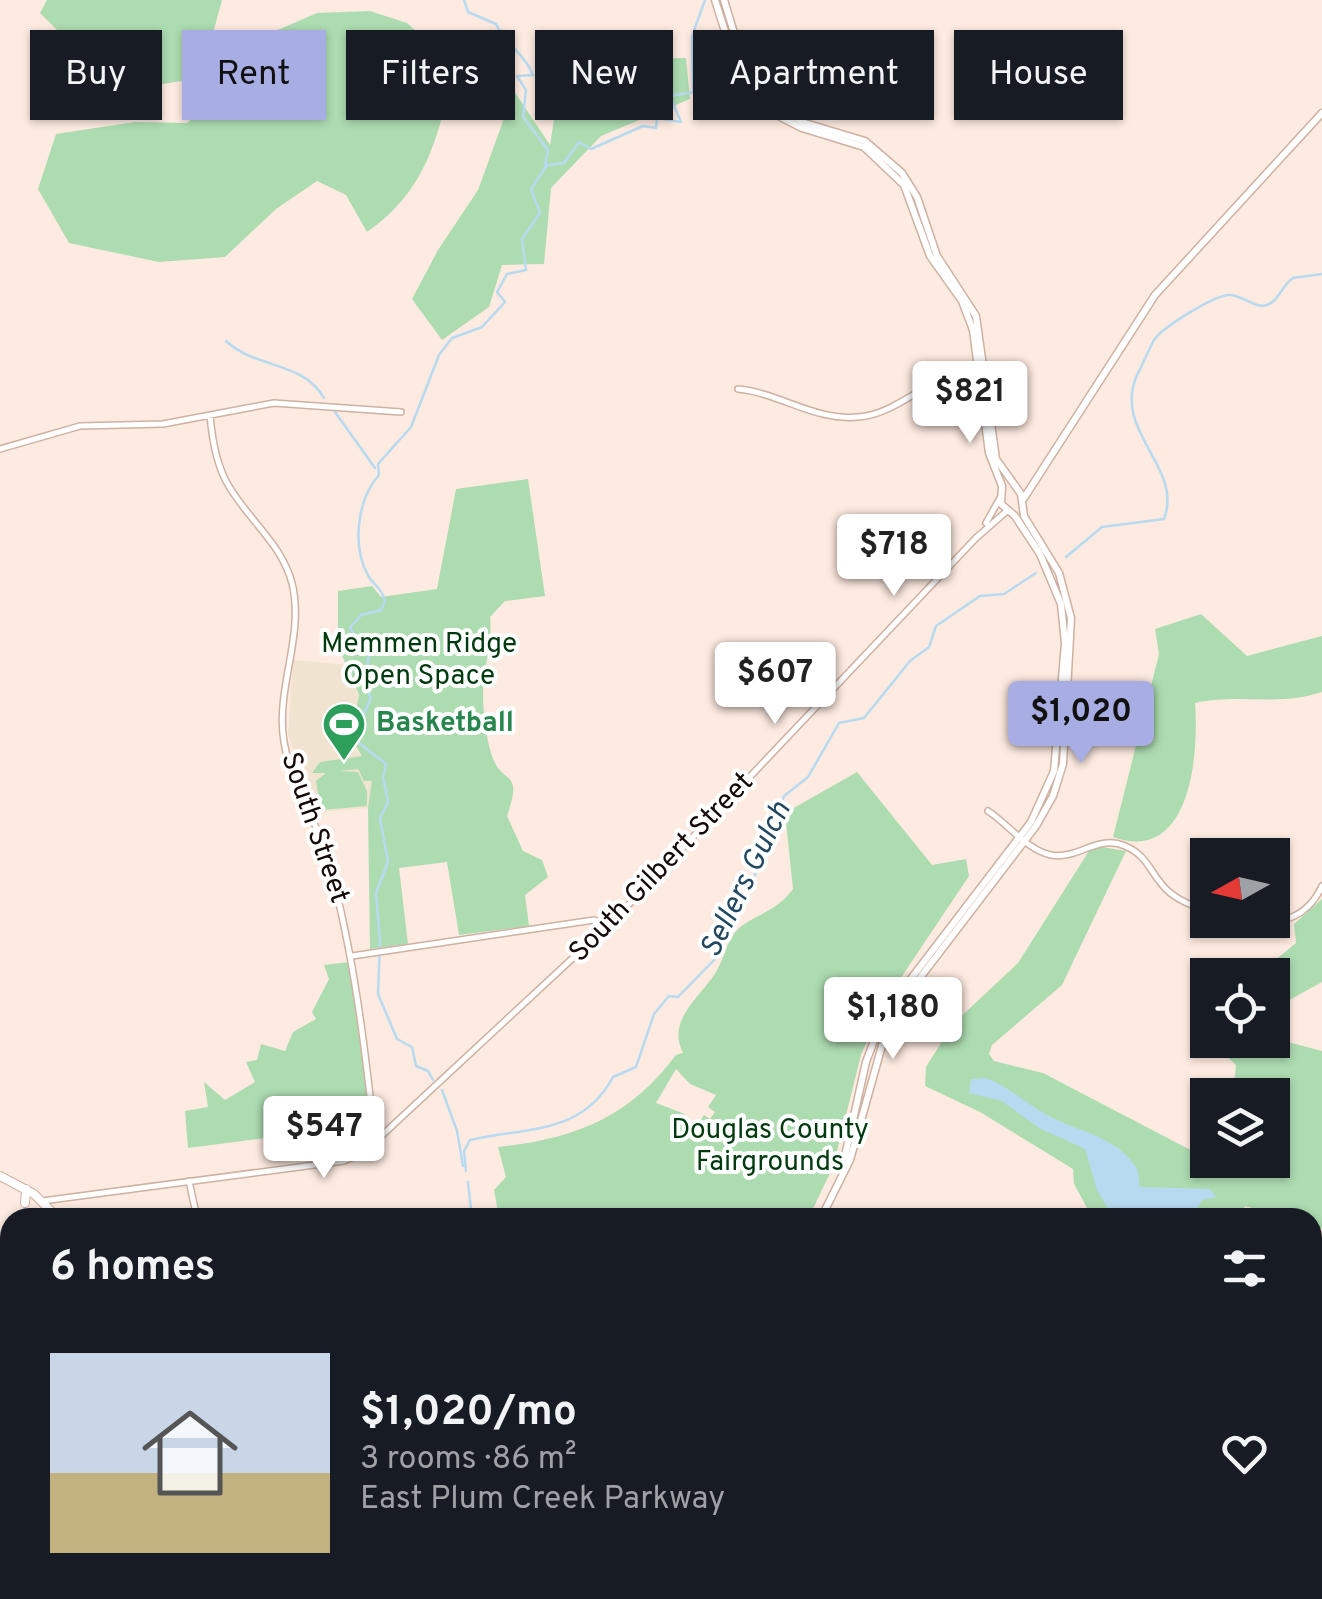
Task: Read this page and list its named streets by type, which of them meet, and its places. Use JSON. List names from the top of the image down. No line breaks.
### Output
{"streets":{"street":["South Street","South Gilbert Street"]},"crossings":[["South Street","South Gilbert Street"]],"water":["Sellers Gulch"],"parks":["Memmen Ridge Open Space","Douglas County Fairgrounds"],"places":{"sports":["Basketball"]},"north":"left","page":{"chip":["Buy","Rent","Filters","New","Apartment","House"],"price":["$821","$718","$607","$1,020","$1,180","$547"],"heading":"6 homes","list":[{"name":"$1,020/mo","note":"3 rooms · 86 m² · East Plum Creek Parkway"}]}}
